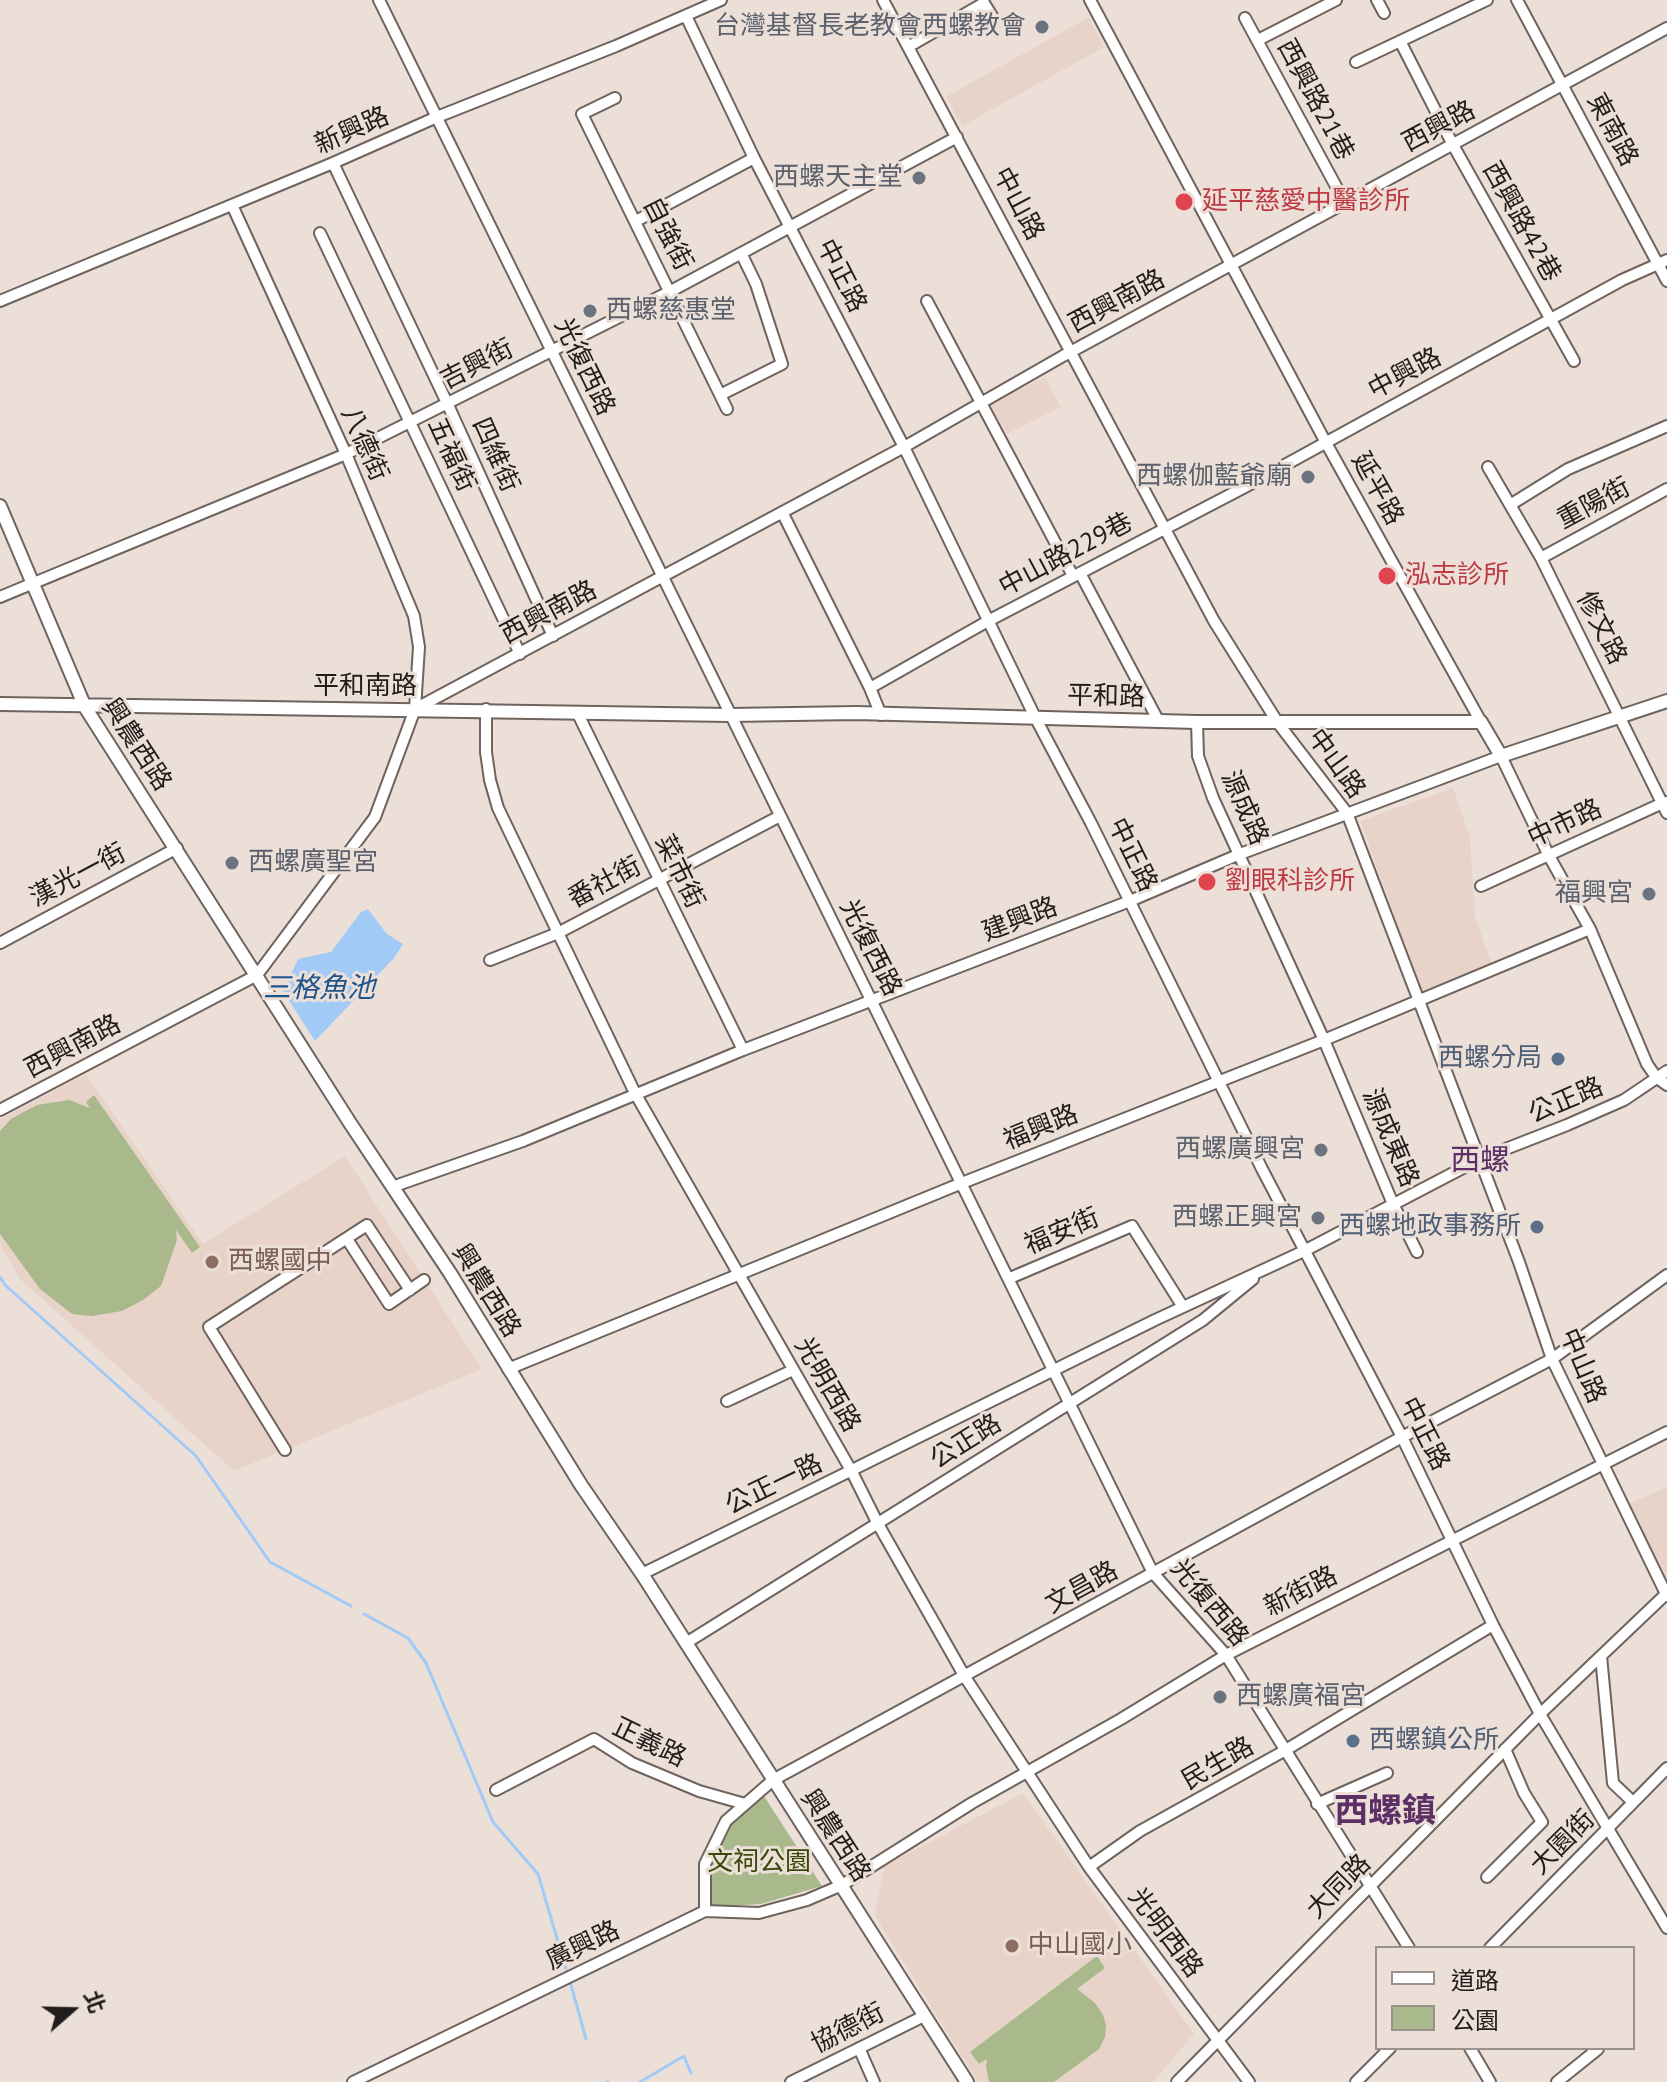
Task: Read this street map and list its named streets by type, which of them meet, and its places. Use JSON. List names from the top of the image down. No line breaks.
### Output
{"streets":{"main road":["延平路","平和南路","平和路","興農西路","建興路"],"street":["西興路21巷","西興路","東南路","新興路","中山路","西興路42巷","自強街","中正路","西興南路","吉興街","光復西路","中興路","八德街","五福街","四維街","重陽街","中山路229巷","修文路","源成路","中市路","菜市街","漢光一街","番社街","公正路","福興路","源成東路","福安街","光明西路","公正一路","文昌路","新街路","正義路","民生路","大園街","大同路","廣興路","協德街"]},"crossings":[["西興路21巷","西興路"],["西興路","東南路"],["西興路","西興路42巷"],["西興路","西興南路"],["西興路","延平路"],["東南路","中興路"],["新興路","中正路"],["新興路","光復西路"],["新興路","八德街"],["新興路","四維街"],["中山路","西興南路"],["中山路","吉興街"],["中山路","中興路"],["中山路","中山路229巷"],["中山路","平和路"],["中山路","建興路"],["中山路","公正路"],["中山路","福興路"],["中山路","文昌路"],["中山路","新街路"],["中山路","大同路"],["西興路42巷","中興路"],["自強街","吉興街"],["中正路","西興南路"],["中正路","吉興街"],["中正路","中山路229巷"],["中正路","平和路"],["中正路","建興路"],["中正路","公正路"],["中正路","福興路"],["中正路","文昌路"],["中正路","新街路"],["中正路","民生路"],["中正路","大園街"],["中正路","大同路"],["西興南路","光復西路"],["西興南路","八德街"],["西興南路","五福街"],["西興南路","四維街"],["西興南路","延平路"],["西興南路","平和南路"],["西興南路","興農西路"],["吉興街","光復西路"],["吉興街","八德街"],["吉興街","五福街"],["吉興街","四維街"],["吉興街","興農西路"],["光復西路","平和南路"],["光復西路","平和路"],["光復西路","番社街"],["光復西路","建興路"],["光復西路","公正路"],["光復西路","福興路"],["光復西路","福安街"],["光復西路","公正一路"],["光復西路","文昌路"],["光復西路","新街路"],["光復西路","民生路"],["光復西路","大同路"],["中興路","延平路"],["中興路","中山路229巷"],["八德街","平和南路"],["延平路","平和路"],["延平路","中市路"],["延平路","建興路"],["延平路","公正路"],["延平路","福興路"],["重陽街","修文路"],["修文路","中市路"],["修文路","建興路"],["平和南路","平和路"],["平和南路","興農西路"],["平和南路","菜市街"],["平和南路","光明西路"],["平和路","源成路"],["興農西路","漢光一街"],["興農西路","建興路"],["興農西路","公正路"],["興農西路","福興路"],["興農西路","公正一路"],["興農西路","文昌路"],["興農西路","新街路"],["興農西路","廣興路"],["興農西路","協德街"],["源成路","建興路"],["源成路","福興路"],["源成路","源成東路"],["菜市街","番社街"],["菜市街","建興路"],["番社街","光明西路"],["建興路","光明西路"],["公正路","源成東路"],["公正路","福安街"],["公正路","光明西路"],["公正路","公正一路"],["福興路","源成東路"],["福興路","光明西路"],["光明西路","公正一路"],["光明西路","文昌路"],["光明西路","新街路"],["光明西路","民生路"],["光明西路","大同路"],["文昌路","正義路"],["文昌路","廣興路"],["新街路","廣興路"]],"districts":["西螺","西螺鎮"],"water":["三格魚池"],"parks":["文祠公園"],"places":["台灣基督長老教會西螺教會","西螺天主堂","延平慈愛中醫診所","西螺慈惠堂","西螺伽藍爺廟","泓志診所","西螺廣聖宮","劉眼科診所","福興宮","西螺分局","西螺廣興宮","西螺正興宮","西螺地政事務所","西螺國中","西螺廣福宮","西螺鎮公所","中山國小"],"legend":["道路","公園"],"north":"right"}
